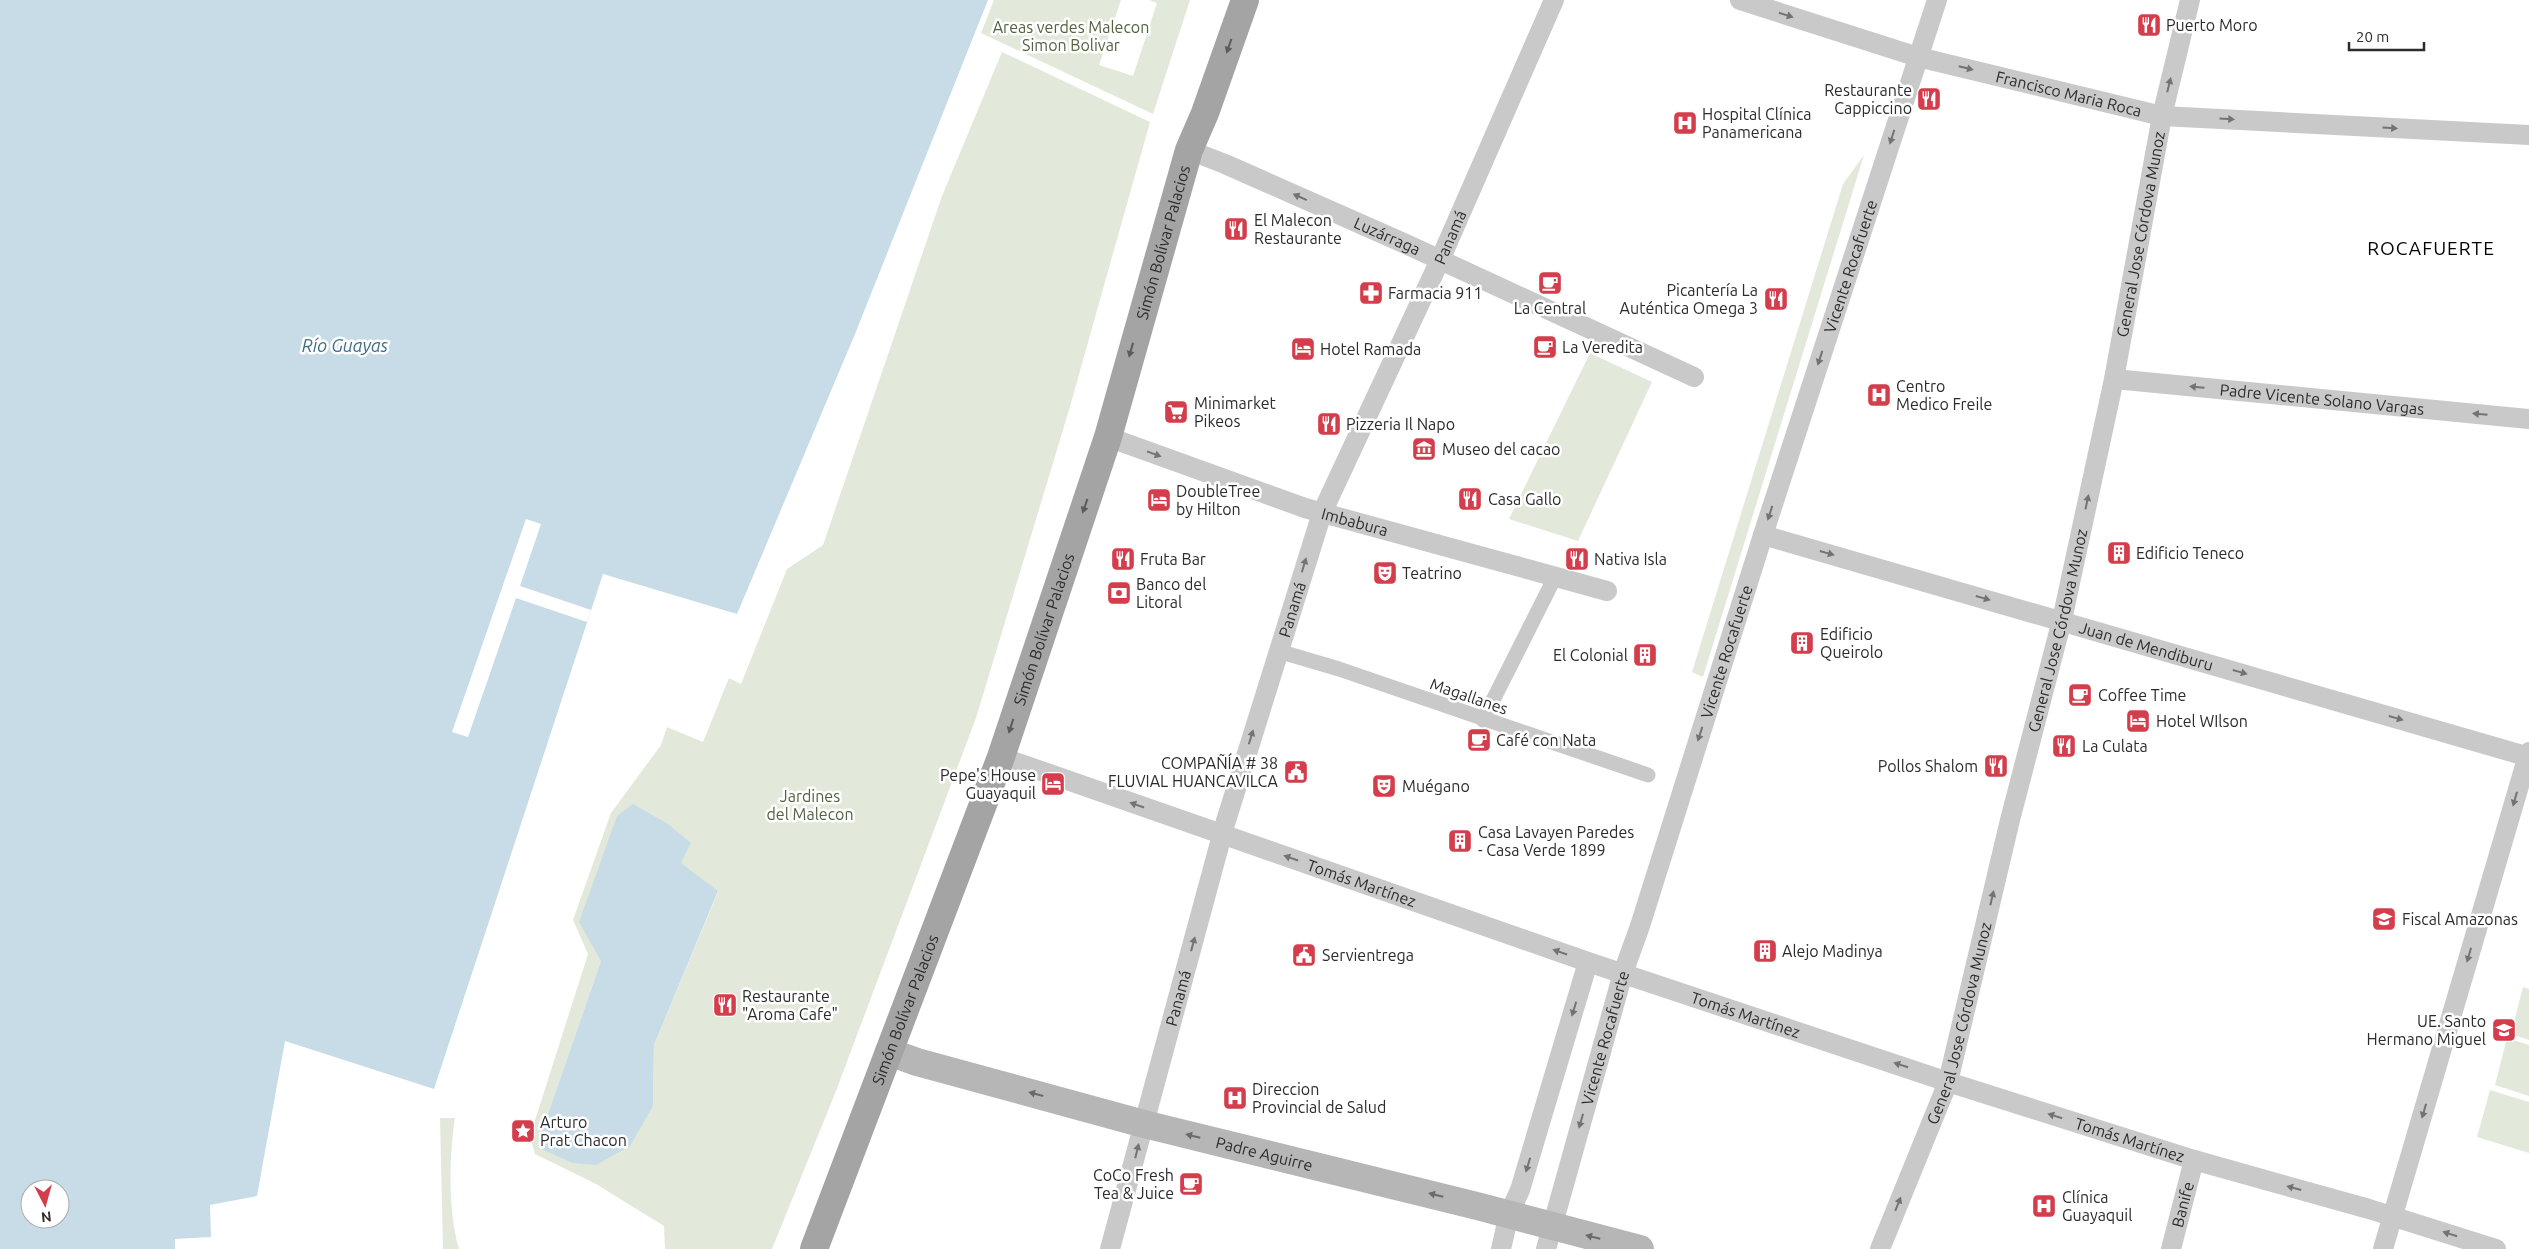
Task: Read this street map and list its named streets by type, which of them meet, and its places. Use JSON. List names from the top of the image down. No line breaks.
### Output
{"streets":{"main road":["Simón Bolívar Palacios","Padre Aguirre"],"street":["Francisco Maria Roca","General Jose Córdova Munoz","Luzárraga","Panamá","Vicente Rocafuerte","Padre Vicente Solano Vargas","Imbabura","Juan de Mendiburu","Magallanes","Tomás Martínez","Banife"]},"crossings":[["Francisco Maria Roca","General Jose Córdova Munoz"],["Francisco Maria Roca","Vicente Rocafuerte"],["General Jose Córdova Munoz","Padre Vicente Solano Vargas"],["General Jose Córdova Munoz","Juan de Mendiburu"],["General Jose Córdova Munoz","Tomás Martínez"],["Luzárraga","Panamá"],["Luzárraga","Simón Bolívar Palacios"],["Panamá","Imbabura"],["Panamá","Magallanes"],["Panamá","Tomás Martínez"],["Panamá","Padre Aguirre"],["Simón Bolívar Palacios","Imbabura"],["Simón Bolívar Palacios","Tomás Martínez"],["Simón Bolívar Palacios","Padre Aguirre"],["Vicente Rocafuerte","Juan de Mendiburu"],["Vicente Rocafuerte","Tomás Martínez"],["Vicente Rocafuerte","Padre Aguirre"],["Tomás Martínez","Banife"]],"one_way":["Francisco Maria Roca","General Jose Córdova Munoz","Luzárraga","Panamá","Simón Bolívar Palacios","Vicente Rocafuerte","Padre Vicente Solano Vargas","Imbabura","Juan de Mendiburu","Tomás Martínez","Padre Aguirre"],"districts":["ROCAFUERTE"],"water":["Río Guayas"],"parks":["Areas verdes Malecon Simon Bolivar","Jardines del Malecon"],"places":{"restaurant":["Puerto Moro","Restaurante Cappiccino","El Malecon Restaurante","Picantería La Auténtica Omega 3","Pizzeria Il Napo","Casa Gallo","Fruta Bar","Nativa Isla","La Culata","Pollos Shalom","Restaurante \"Aroma Cafe\""],"hospital":["Hospital Clínica Panamericana","Centro Medico Freile","Direccion Provincial de Salud","Clínica Guayaquil"],"cafe":["La Central","La Veredita","Coffee Time","Café con Nata","CoCo Fresh Tea & Juice"],"pharmacy":["Farmacia 911"],"hotel":["Hotel Ramada","DoubleTree by Hilton","Hotel WIlson","Pepe's House Guayaquil"],"supermarket":["Minimarket Pikeos"],"museum":["Museo del cacao"],"building":["Edificio Teneco","Edificio Queirolo","El Colonial","Casa Lavayen Paredes - Casa Verde 1899","Alejo Madinya"],"theatre":["Teatrino","Muégano"],"bank":["Banco del Litoral"],"public building":["COMPAÑÍA # 38 FLUVIAL HUANCAVILCA","Servientrega"],"school or university":["Fiscal Amazonas","UE. Santo Hermano Miguel"],"place":["Arturo Prat Chacon"]},"scale_bar":"20 m","north":"bottom"}
